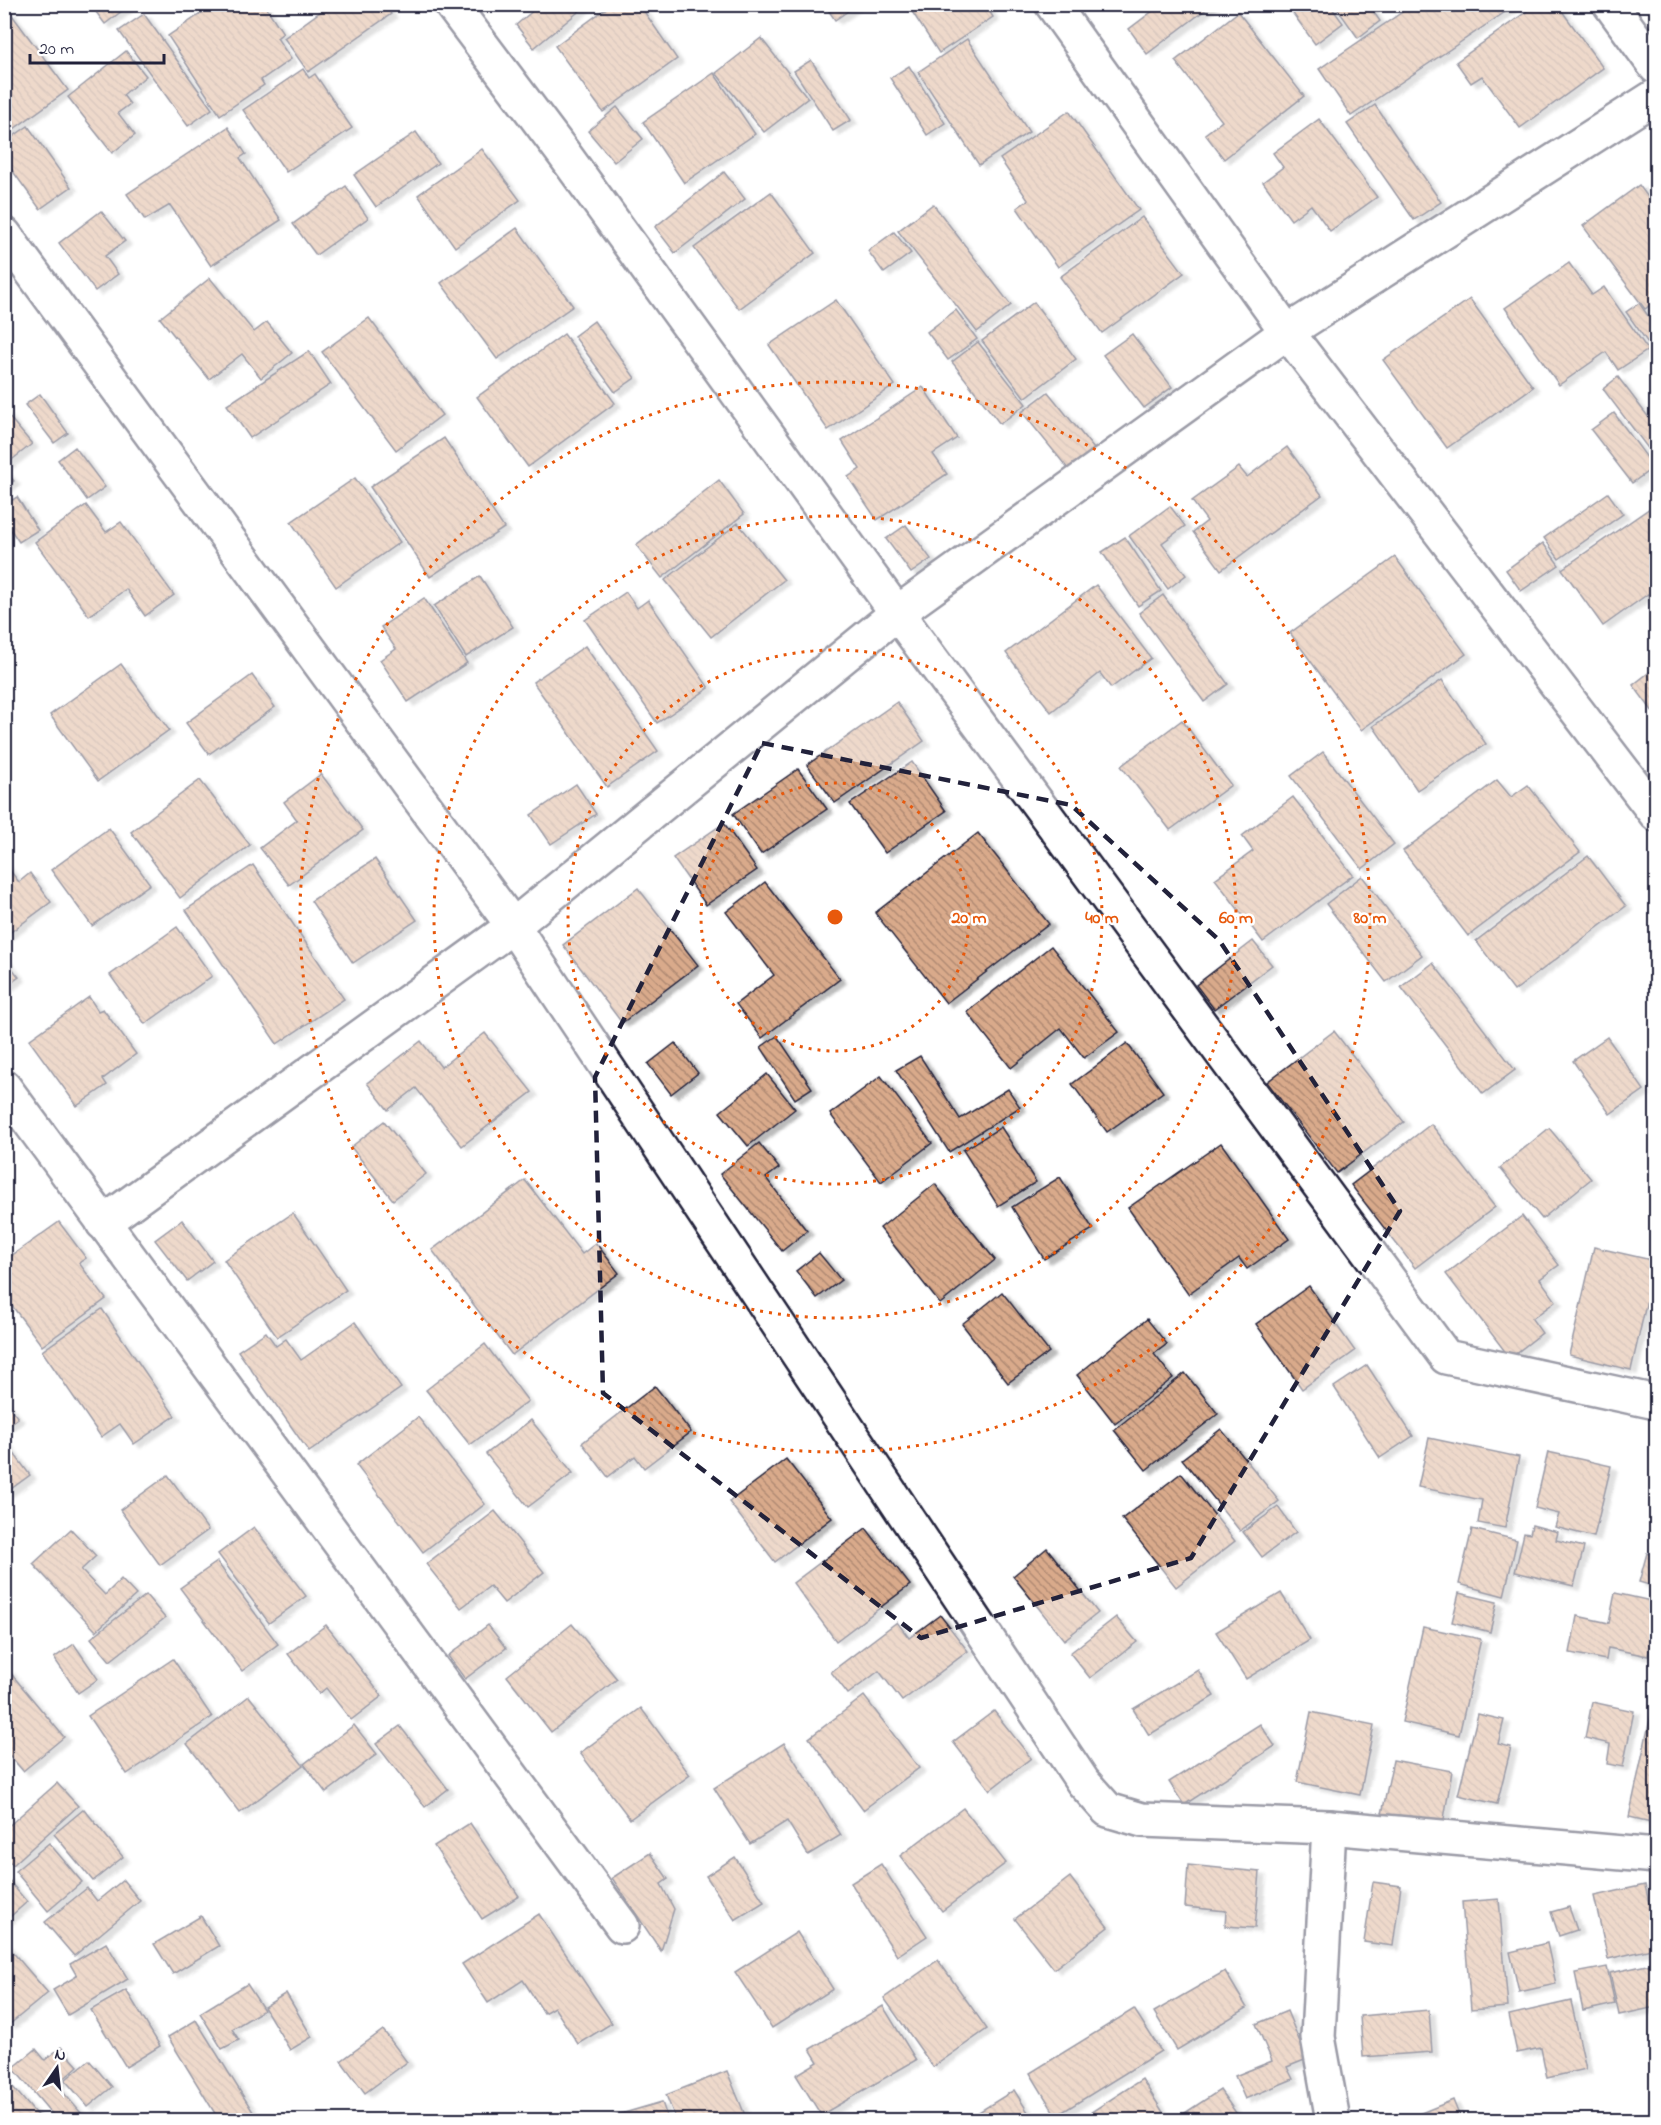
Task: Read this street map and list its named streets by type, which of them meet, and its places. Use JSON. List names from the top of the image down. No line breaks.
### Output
{"scale_bar":"20 m","north":"top","rings":["20 m","40 m","60 m","80 m"]}
